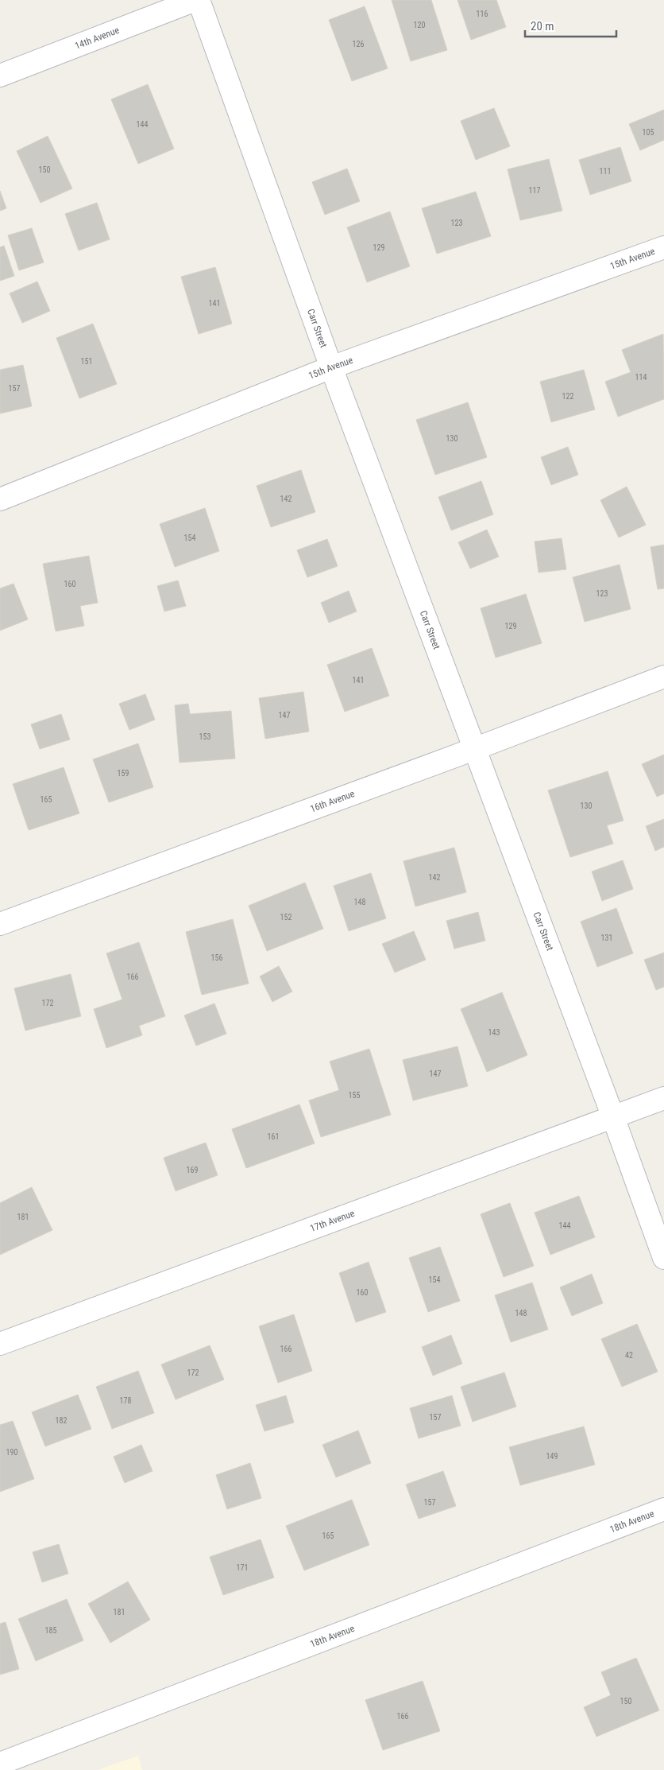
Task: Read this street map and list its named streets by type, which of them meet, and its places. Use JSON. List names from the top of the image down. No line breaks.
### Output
{"streets":{"street":["14th Avenue","15th Avenue","Carr Street","16th Avenue","17th Avenue","18th Avenue"]},"crossings":[["15th Avenue","Carr Street"],["Carr Street","16th Avenue"],["Carr Street","17th Avenue"]],"house_numbers":["116","120","126","144","105","150","111","117","123","129","141","151","114","157","122","130","142","154","160","123","129","141","147","153","159","165","130","142","148","152","131","156","166","172","143","147","155","161","169","181","144","154","160","148","166","42","172","178","157","182","190","149","157","165","171","181","185","150","166"],"scale_bar":"20 m"}
